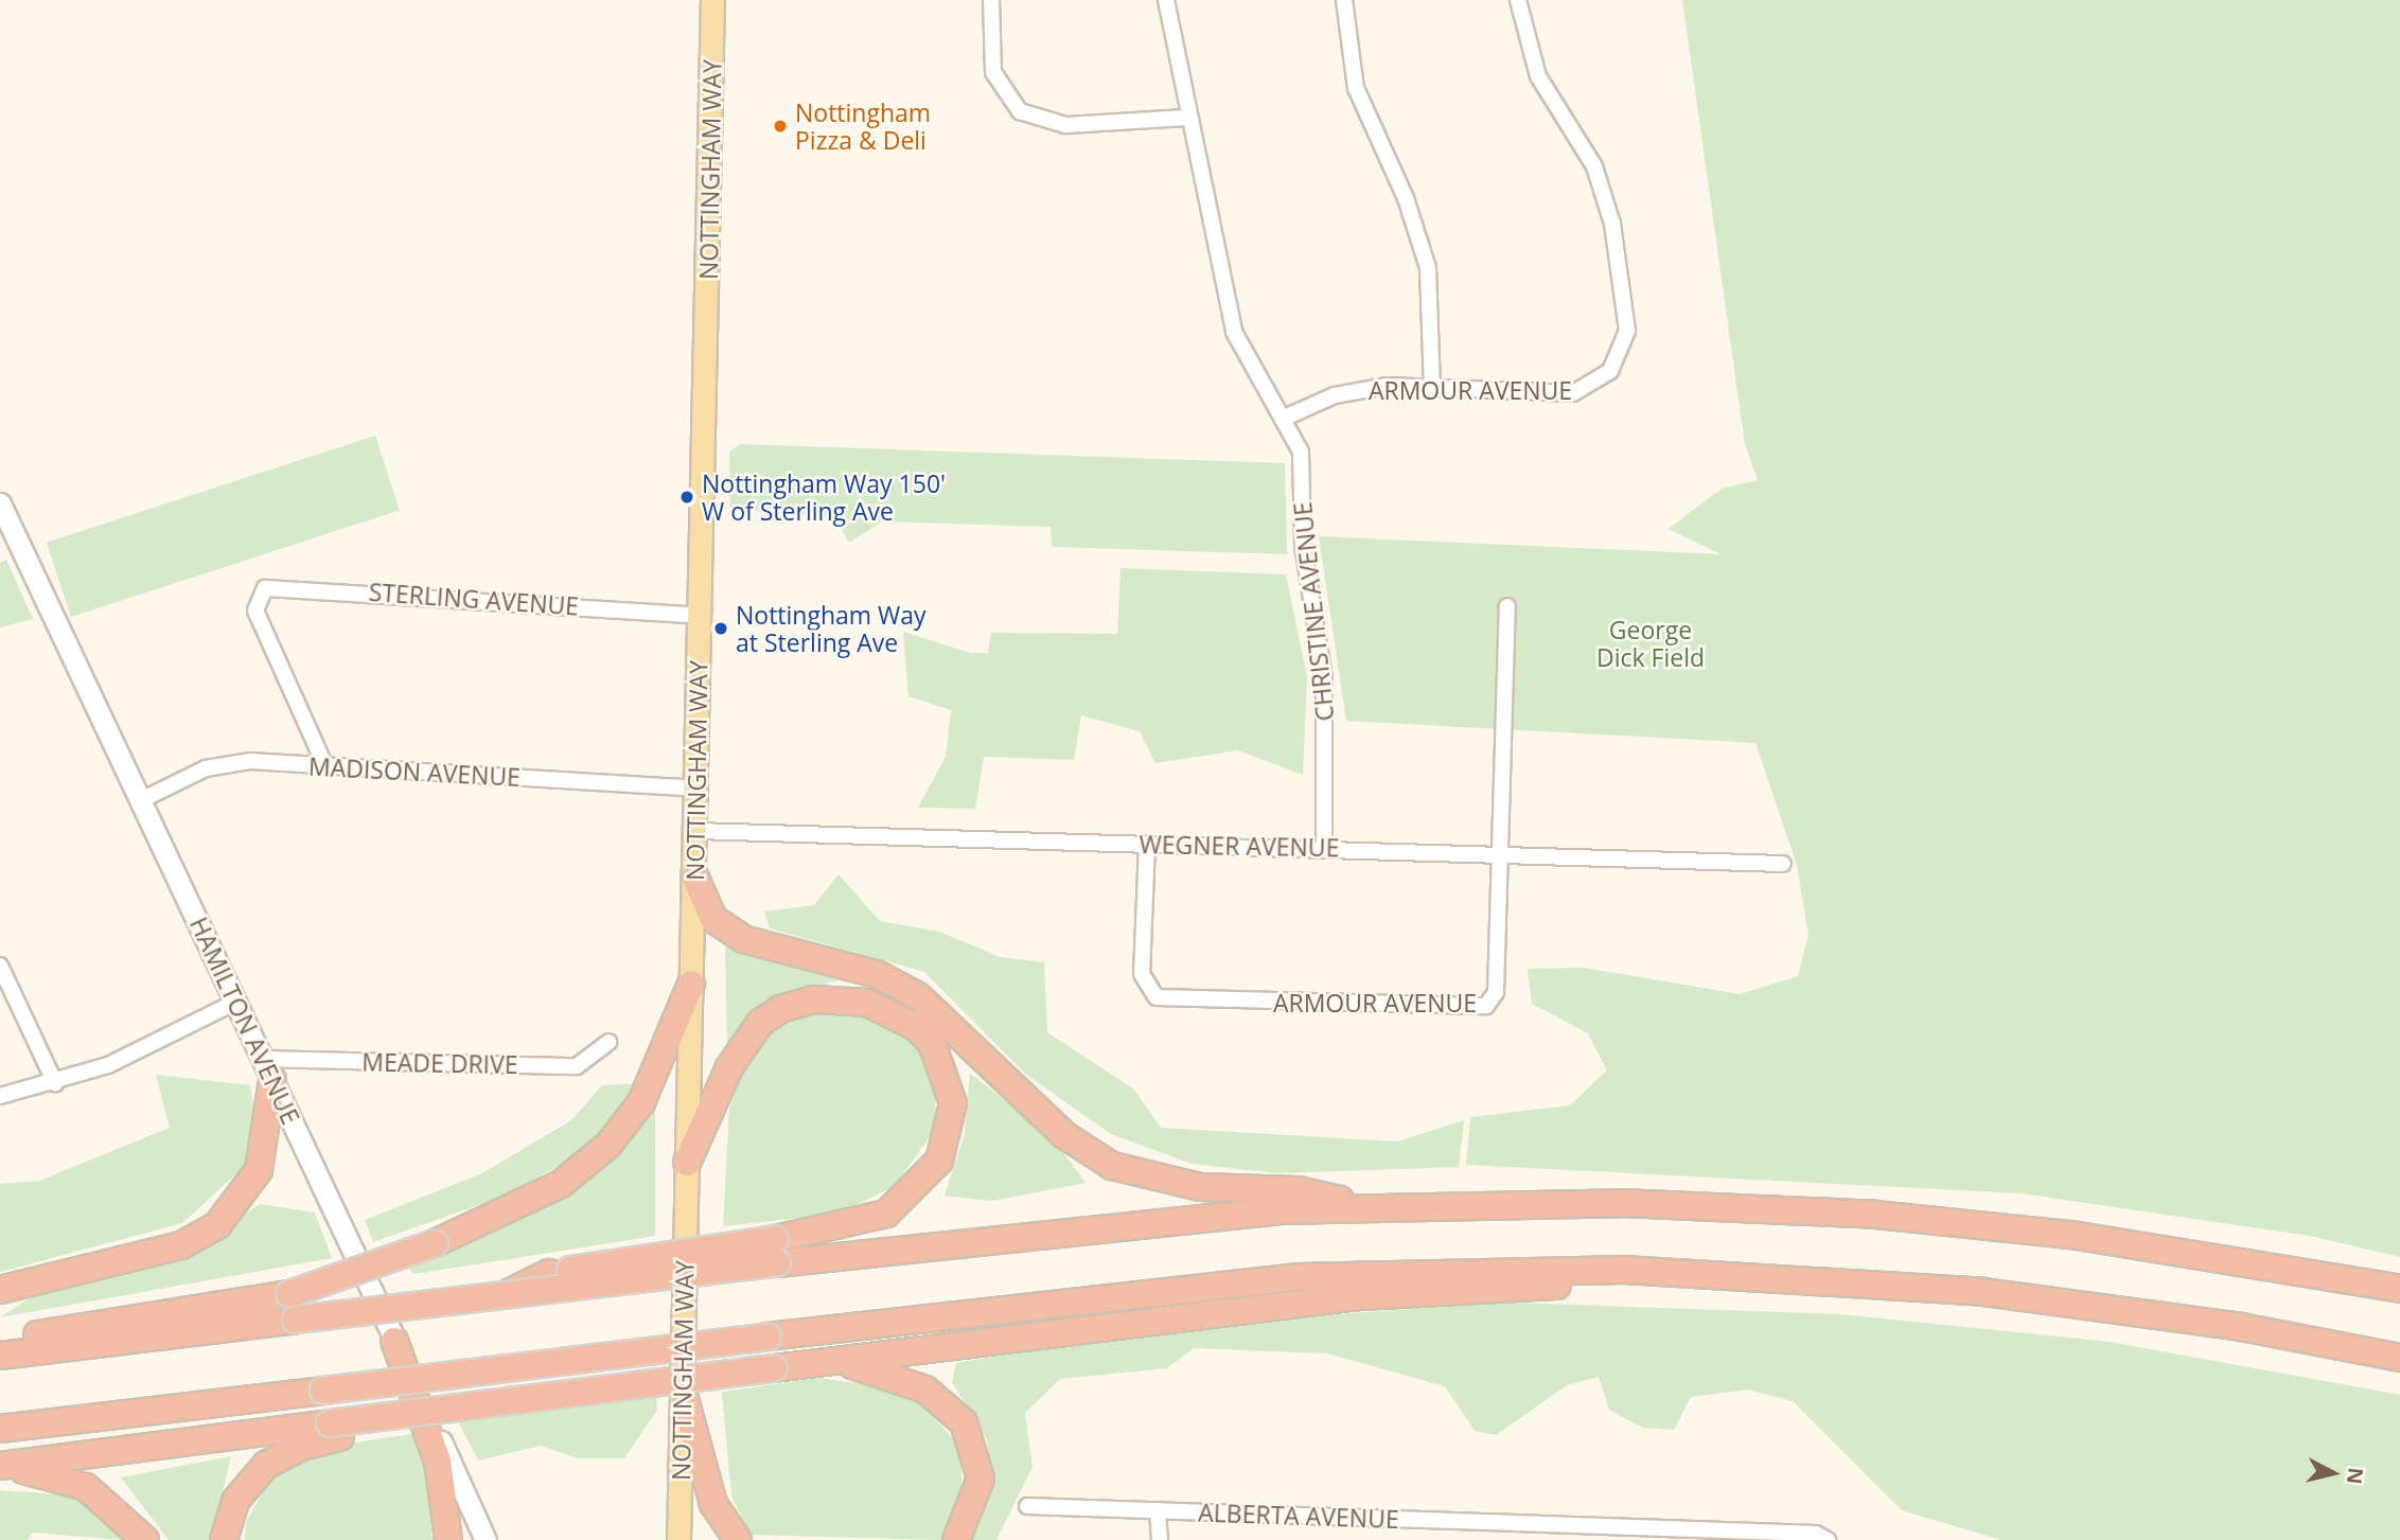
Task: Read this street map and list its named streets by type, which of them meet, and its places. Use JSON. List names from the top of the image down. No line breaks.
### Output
{"streets":{"main road":["NOTTINGHAM WAY","HAMILTON AVENUE"],"street":["ARMOUR AVENUE","STERLING AVENUE","CHRISTINE AVENUE","MADISON AVENUE","WEGNER AVENUE","MEADE DRIVE","ALBERTA AVENUE"]},"crossings":[["NOTTINGHAM WAY","STERLING AVENUE"],["NOTTINGHAM WAY","MADISON AVENUE"],["NOTTINGHAM WAY","WEGNER AVENUE"],["ARMOUR AVENUE","CHRISTINE AVENUE"],["ARMOUR AVENUE","WEGNER AVENUE"],["STERLING AVENUE","MADISON AVENUE"],["CHRISTINE AVENUE","WEGNER AVENUE"],["MADISON AVENUE","HAMILTON AVENUE"],["HAMILTON AVENUE","MEADE DRIVE"]],"parks":["George Dick Field"],"places":["Nottingham Pizza & Deli","Nottingham Way 150' W of Sterling Ave","Nottingham Way at Sterling Ave"],"north":"right"}
